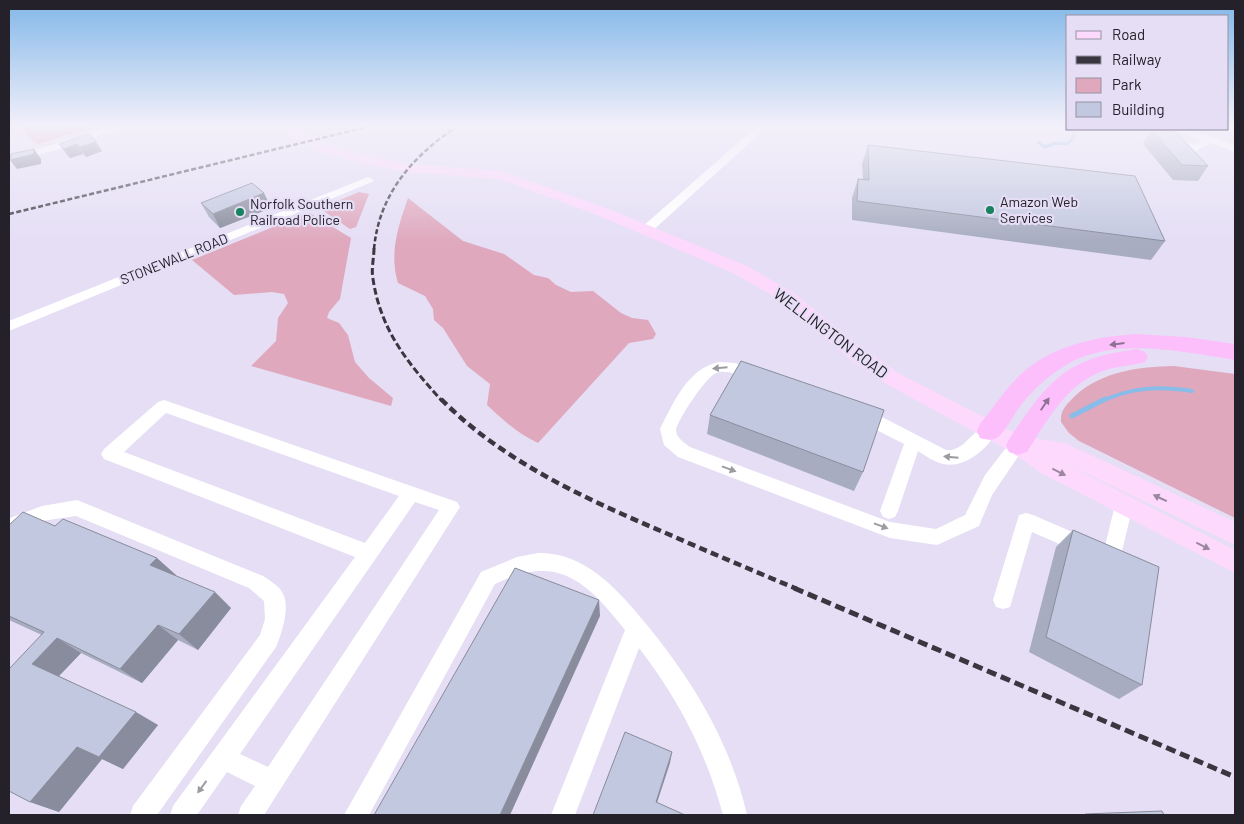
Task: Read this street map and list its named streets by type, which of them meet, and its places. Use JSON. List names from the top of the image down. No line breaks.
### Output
{"streets":{"main road":["WELLINGTON ROAD"],"street":["STONEWALL ROAD"]},"places":["Amazon Web Services","Norfolk Southern Railroad Police"],"legend":["Road","Railway","Park","Building"]}
